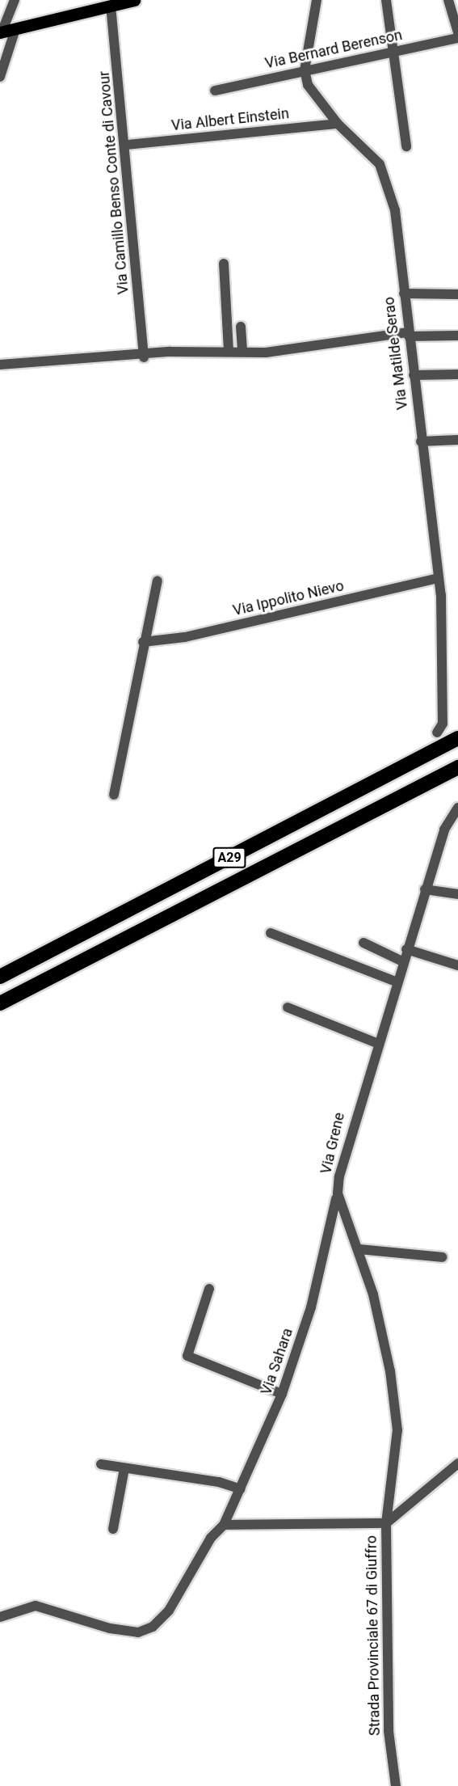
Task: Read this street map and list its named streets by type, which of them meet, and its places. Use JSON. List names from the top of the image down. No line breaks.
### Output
{"streets":{"highway":["A29"],"street":["Via Bernard Berenson","Via Albert Einstein","Via Camillo Benso Conte di Cavour","Via Matilde Serao","Via Ippolito Nievo","Via Grene","Via Sahara","Strada Provinciale 67 di Giuffro"]},"crossings":[["Via Bernard Berenson","Via Matilde Serao"],["Via Albert Einstein","Via Camillo Benso Conte di Cavour"],["Via Albert Einstein","Via Matilde Serao"],["Via Matilde Serao","Via Ippolito Nievo"],["Via Grene","Strada Provinciale 67 di Giuffro"],["Via Sahara","Strada Provinciale 67 di Giuffro"]]}
